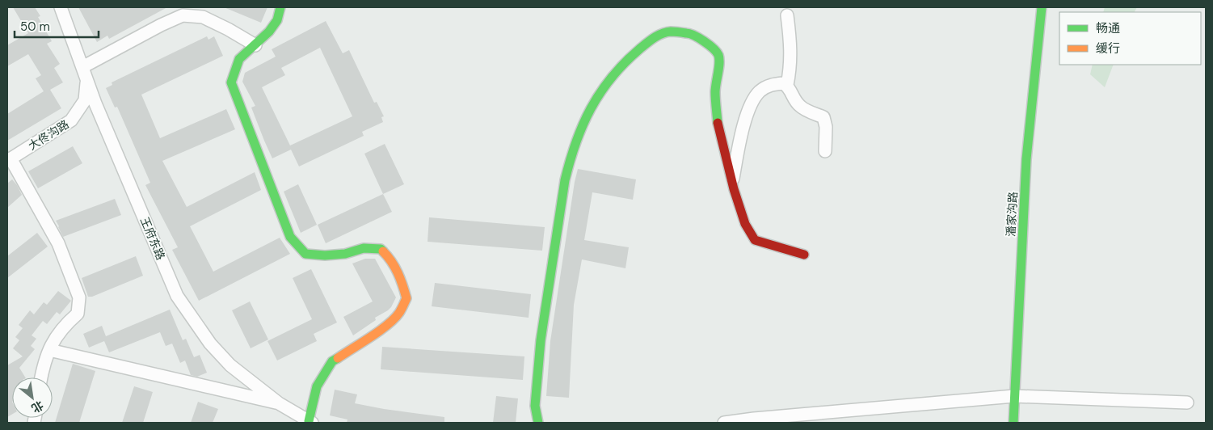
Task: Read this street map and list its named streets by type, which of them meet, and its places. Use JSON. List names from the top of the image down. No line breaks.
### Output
{"streets":{"street":["大佟沟路","潘家沟路","王府东路"]},"crossings":[["大佟沟路","王府东路"]],"legend":["畅通","缓行"],"scale_bar":"50 m","north":"bottom right"}
